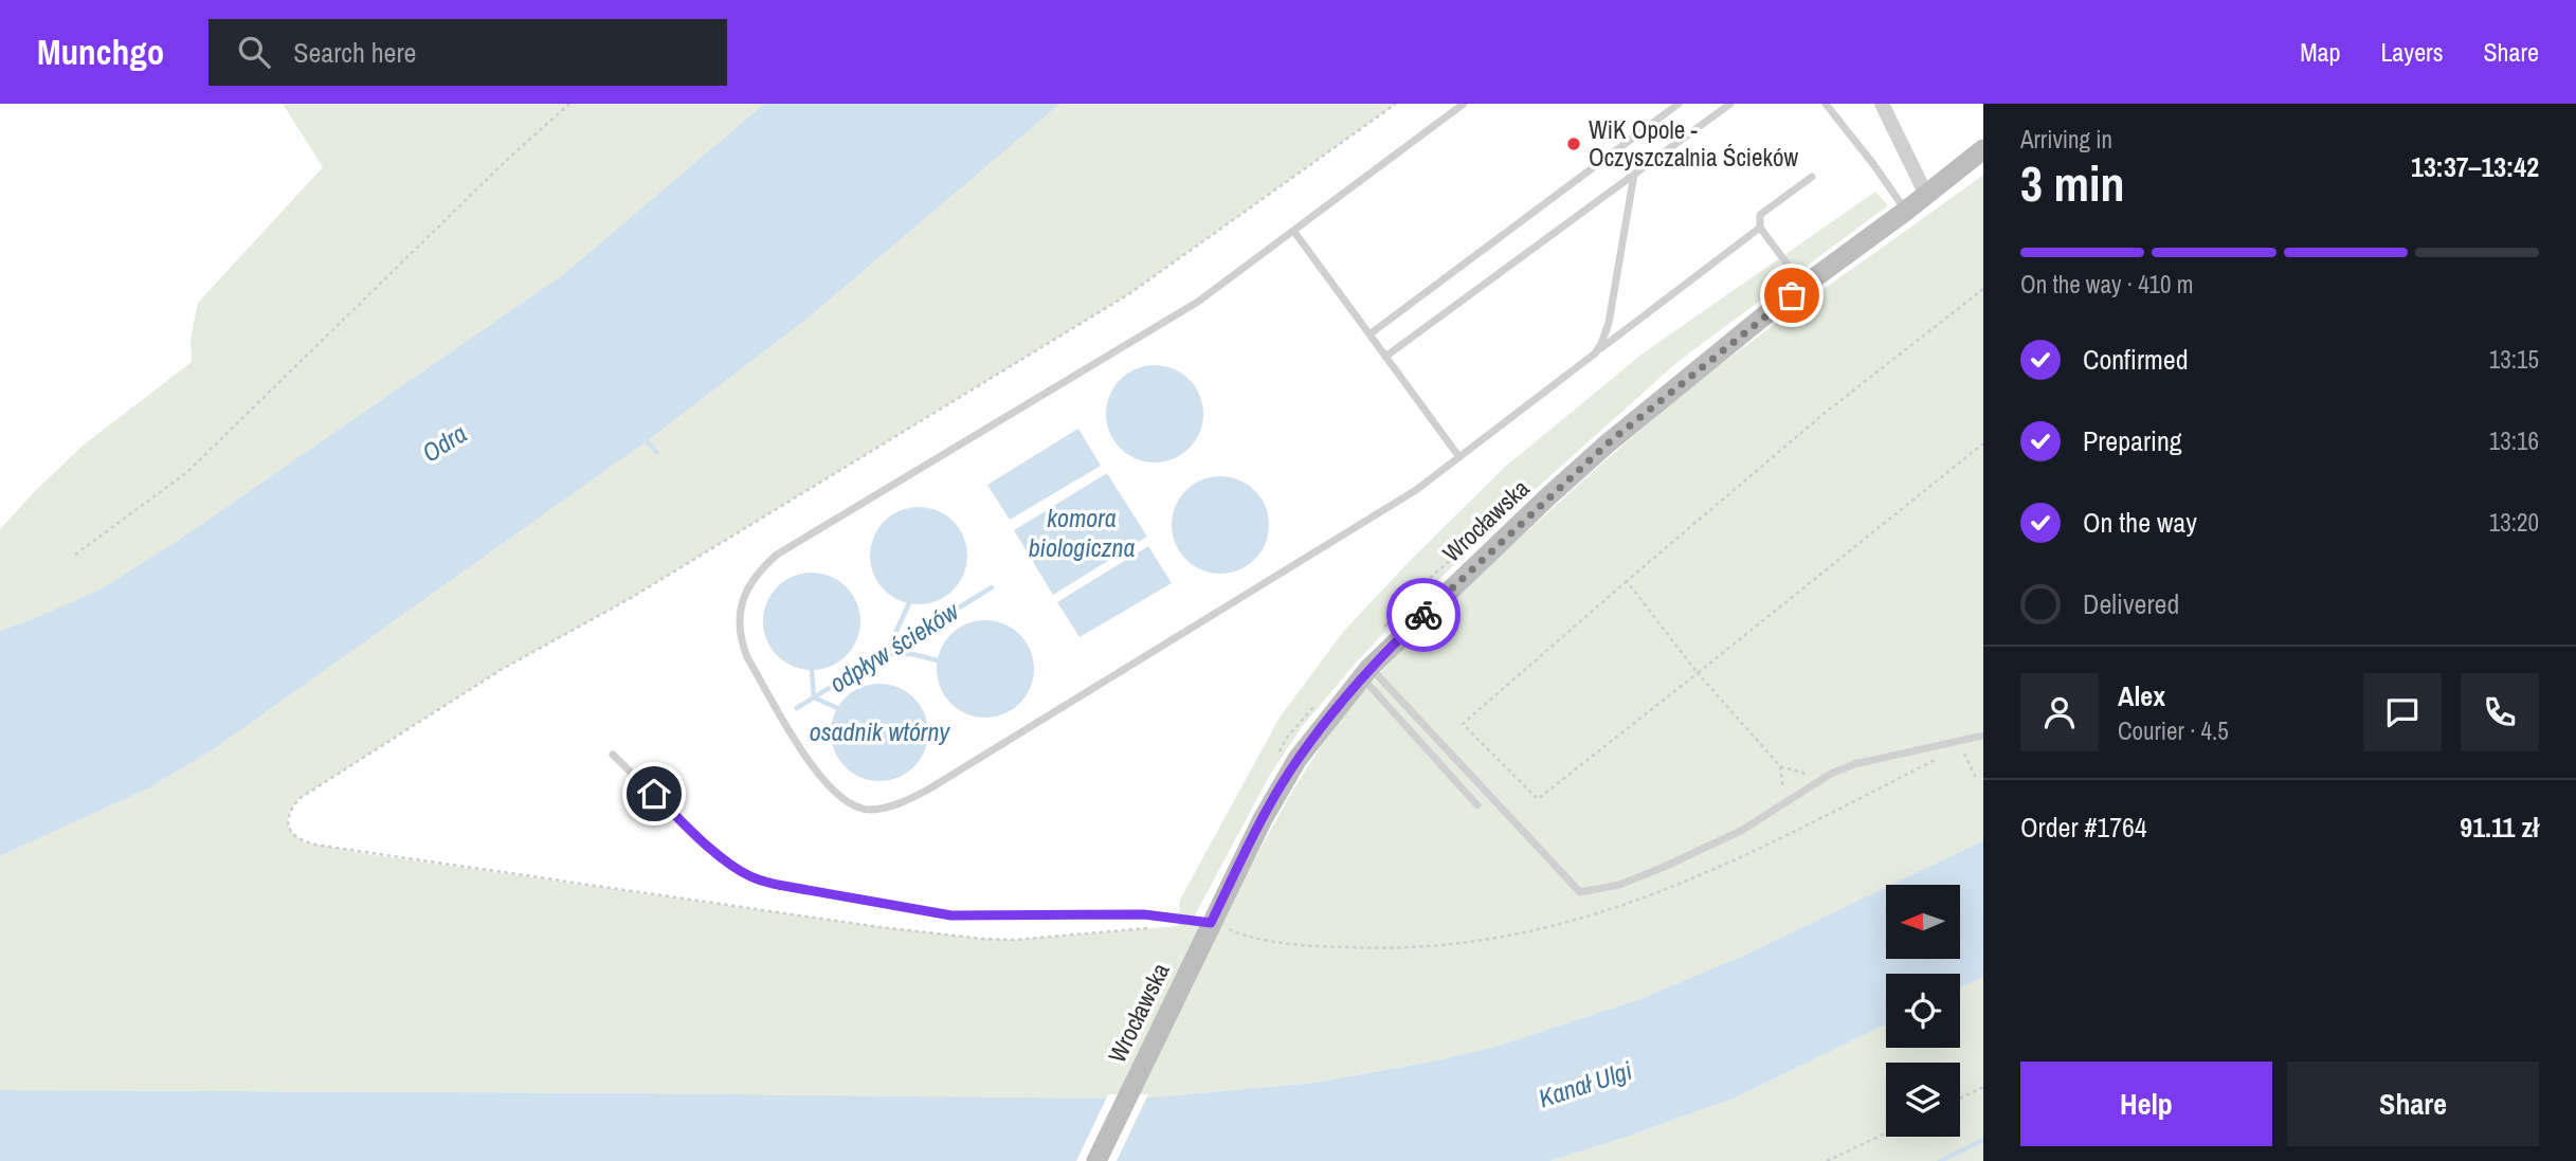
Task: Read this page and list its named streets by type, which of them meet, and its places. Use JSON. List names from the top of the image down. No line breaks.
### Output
{"streets":{"main road":["Wrocławska"]},"water":["Odra","komora biologiczna","odpływ ścieków","osadnik wtórny","Kanał Ulgi"],"places":["WiK Opole - Oczyszczalnia Ścieków"],"north":"left","page":{"header":"Munchgo","search":"Search here","nav":["Map","Layers","Share"],"heading":["3 min","Arriving in","13:37–13:42"],"panel":["Alex","Courier · 4.5","Order #1764","91.11 zł"],"bar":"On the way · 410 m","list":[["Confirmed","13:15"],["Preparing","13:16"],["On the way","13:20"],"Delivered"],"buttons":["Help","Share"]}}
